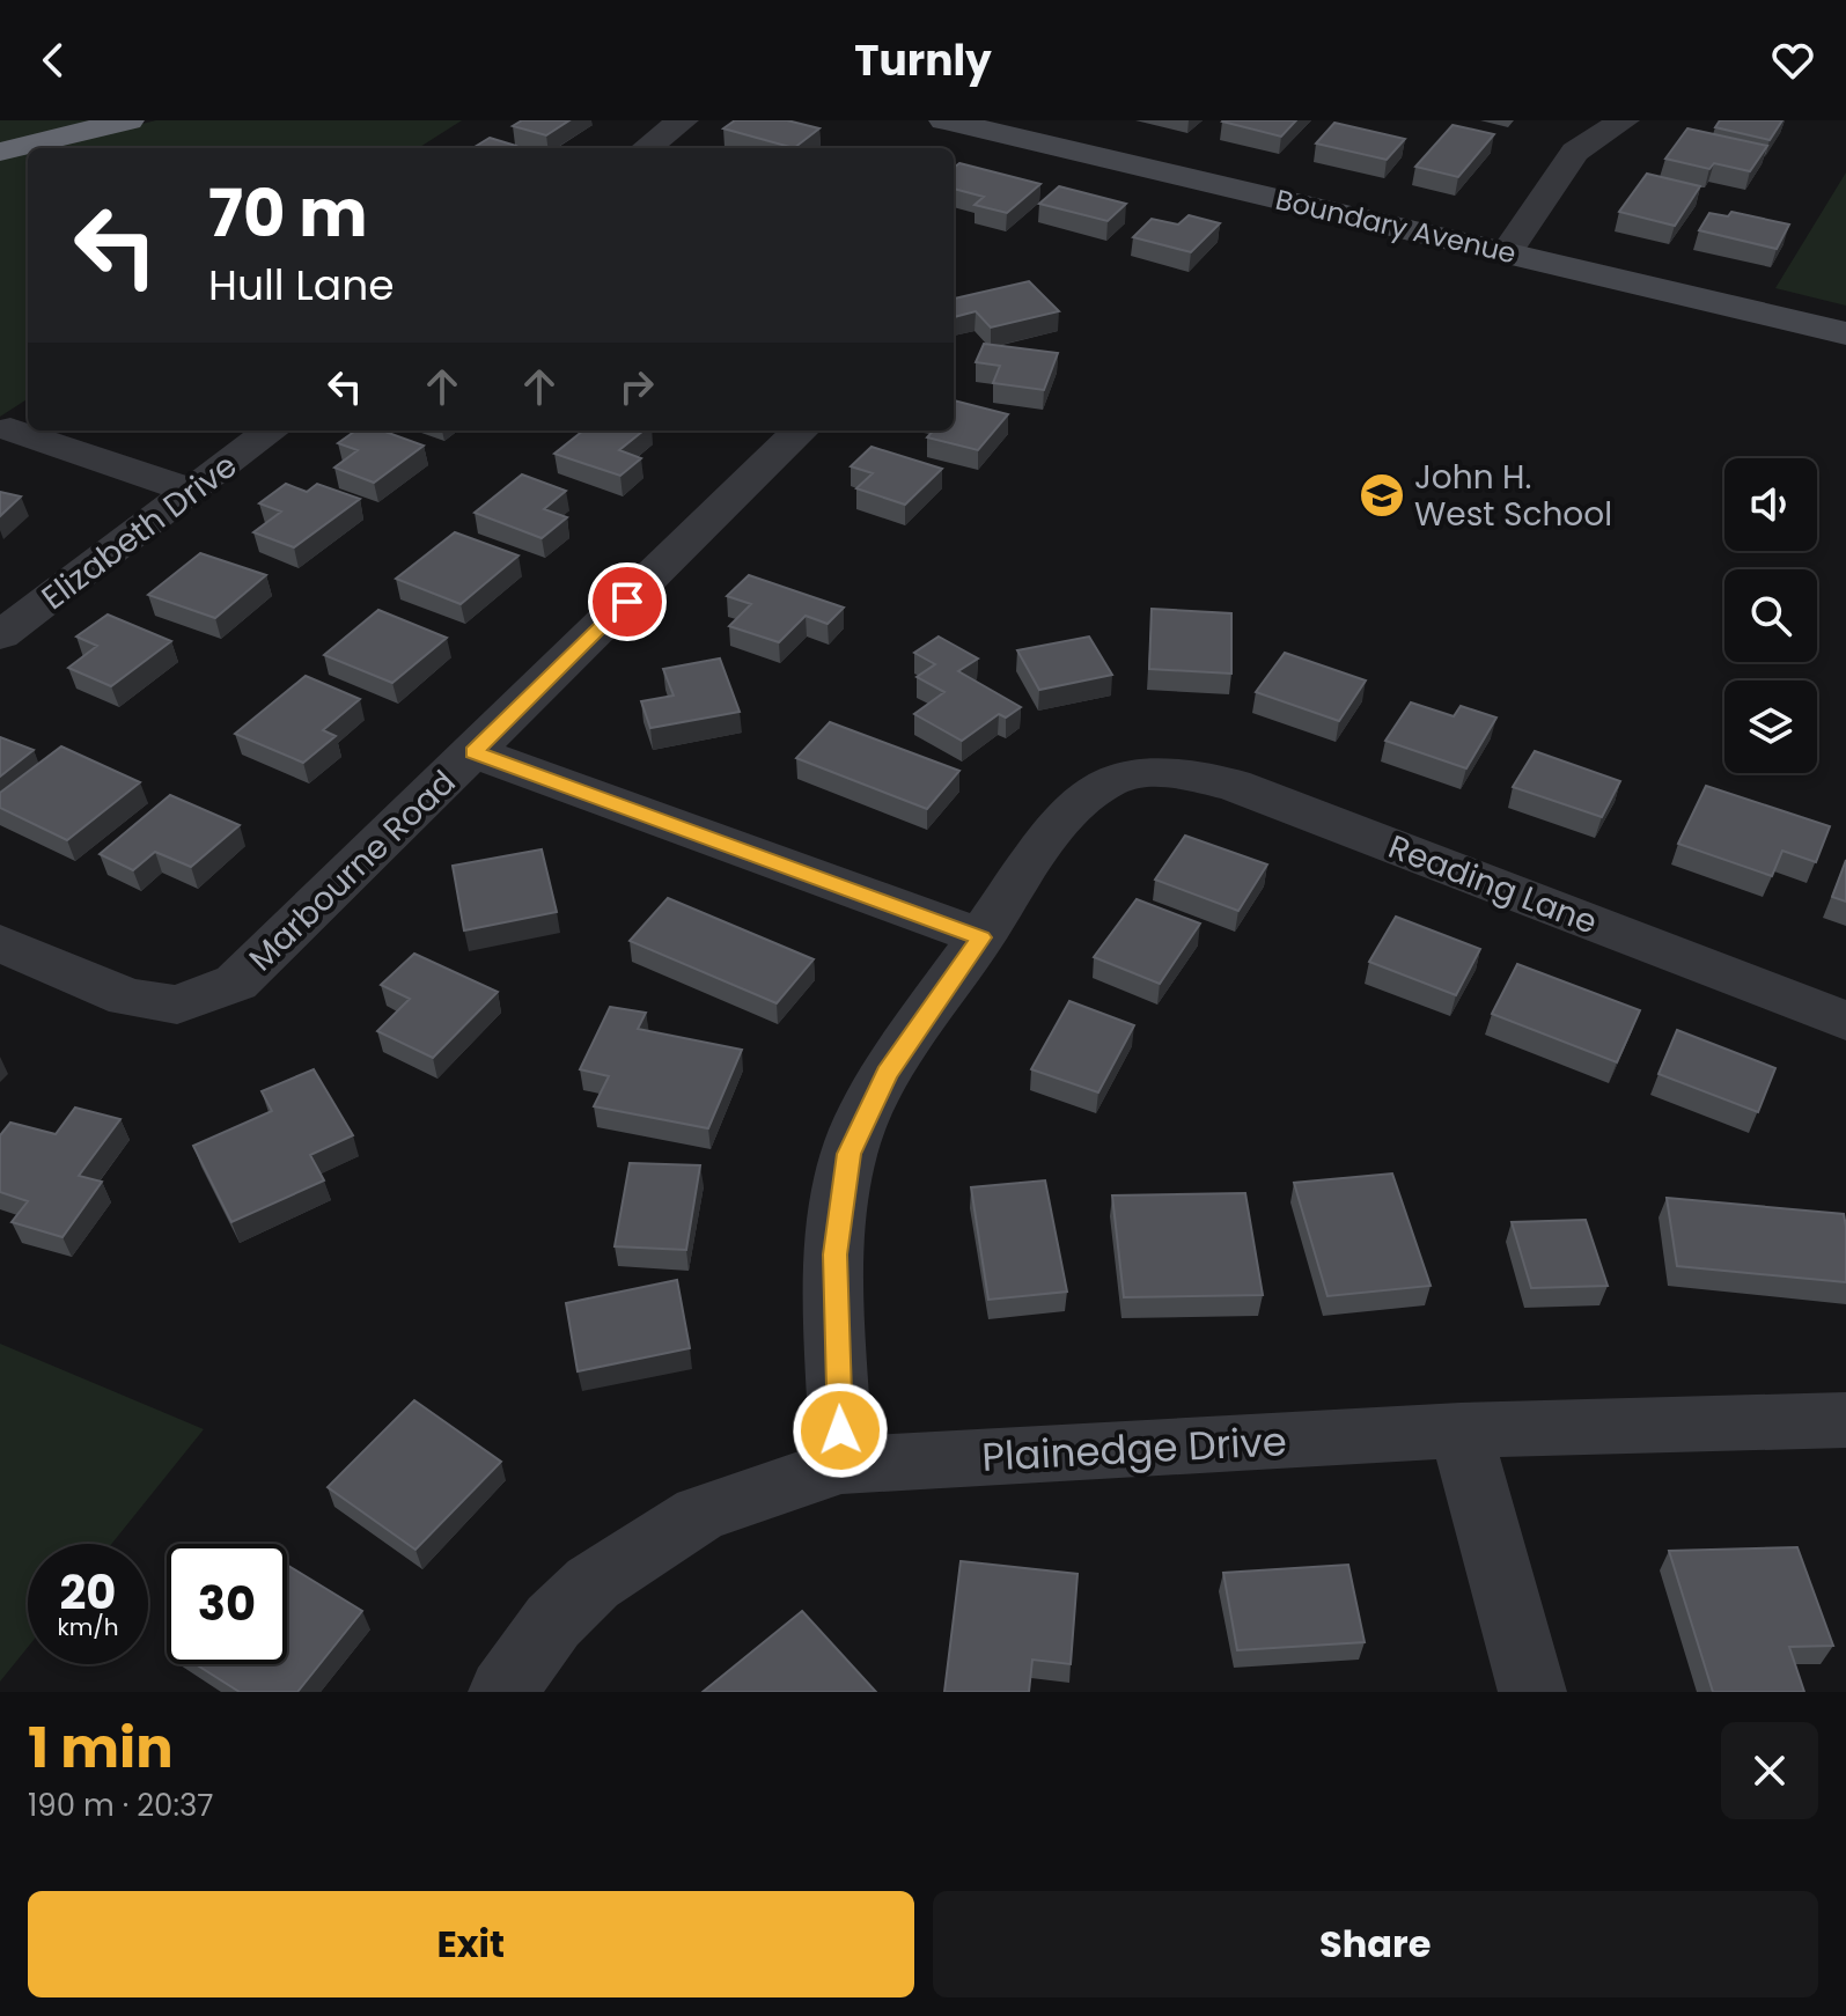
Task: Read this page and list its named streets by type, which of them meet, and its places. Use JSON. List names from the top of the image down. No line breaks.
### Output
{"streets":{"main road":["Boundary Avenue"],"street":["Elizabeth Drive","Marbourne Road","Reading Lane","Plainedge Drive"]},"crossings":[["Reading Lane","Plainedge Drive"]],"places":{"school or university":["John H. West School"]},"page":{"header":"Turnly","turn":["70 m","Hull Lane"],"speed":"20 km/h","limit":"30","heading":["1 min","190 m · 20:37"],"buttons":["Exit","Share"]}}
